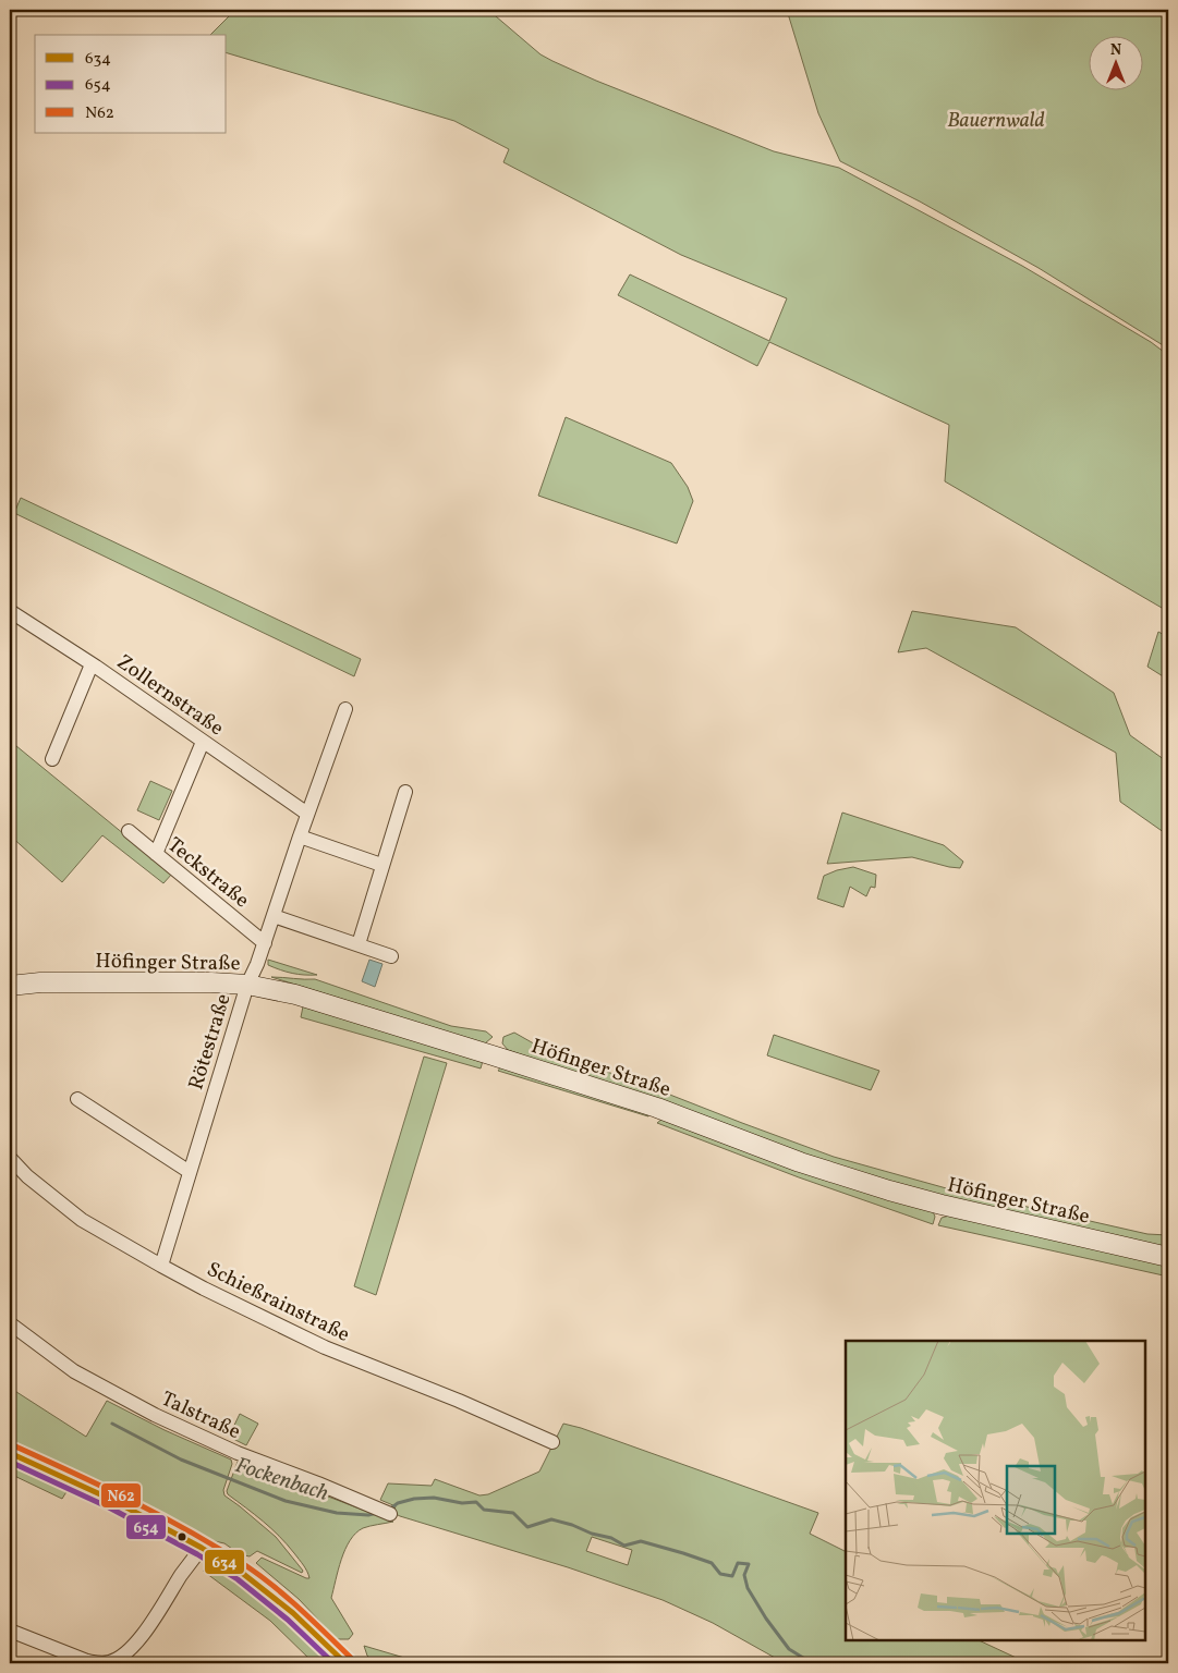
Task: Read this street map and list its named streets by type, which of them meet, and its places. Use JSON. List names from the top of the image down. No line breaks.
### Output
{"streets":{"street":["Zollernstraße","Teckstraße","Höfinger Straße","Rötestraße","Schießrainstraße","Talstraße"]},"crossings":[["Zollernstraße","Rötestraße"],["Teckstraße","Rötestraße"],["Höfinger Straße","Rötestraße"],["Rötestraße","Schießrainstraße"]],"water":["Fockenbach"],"parks":["Bauernwald"],"lines":["transit line N62","transit line 634","transit line 654"],"legend":["634","654","N62"],"north":"top"}
